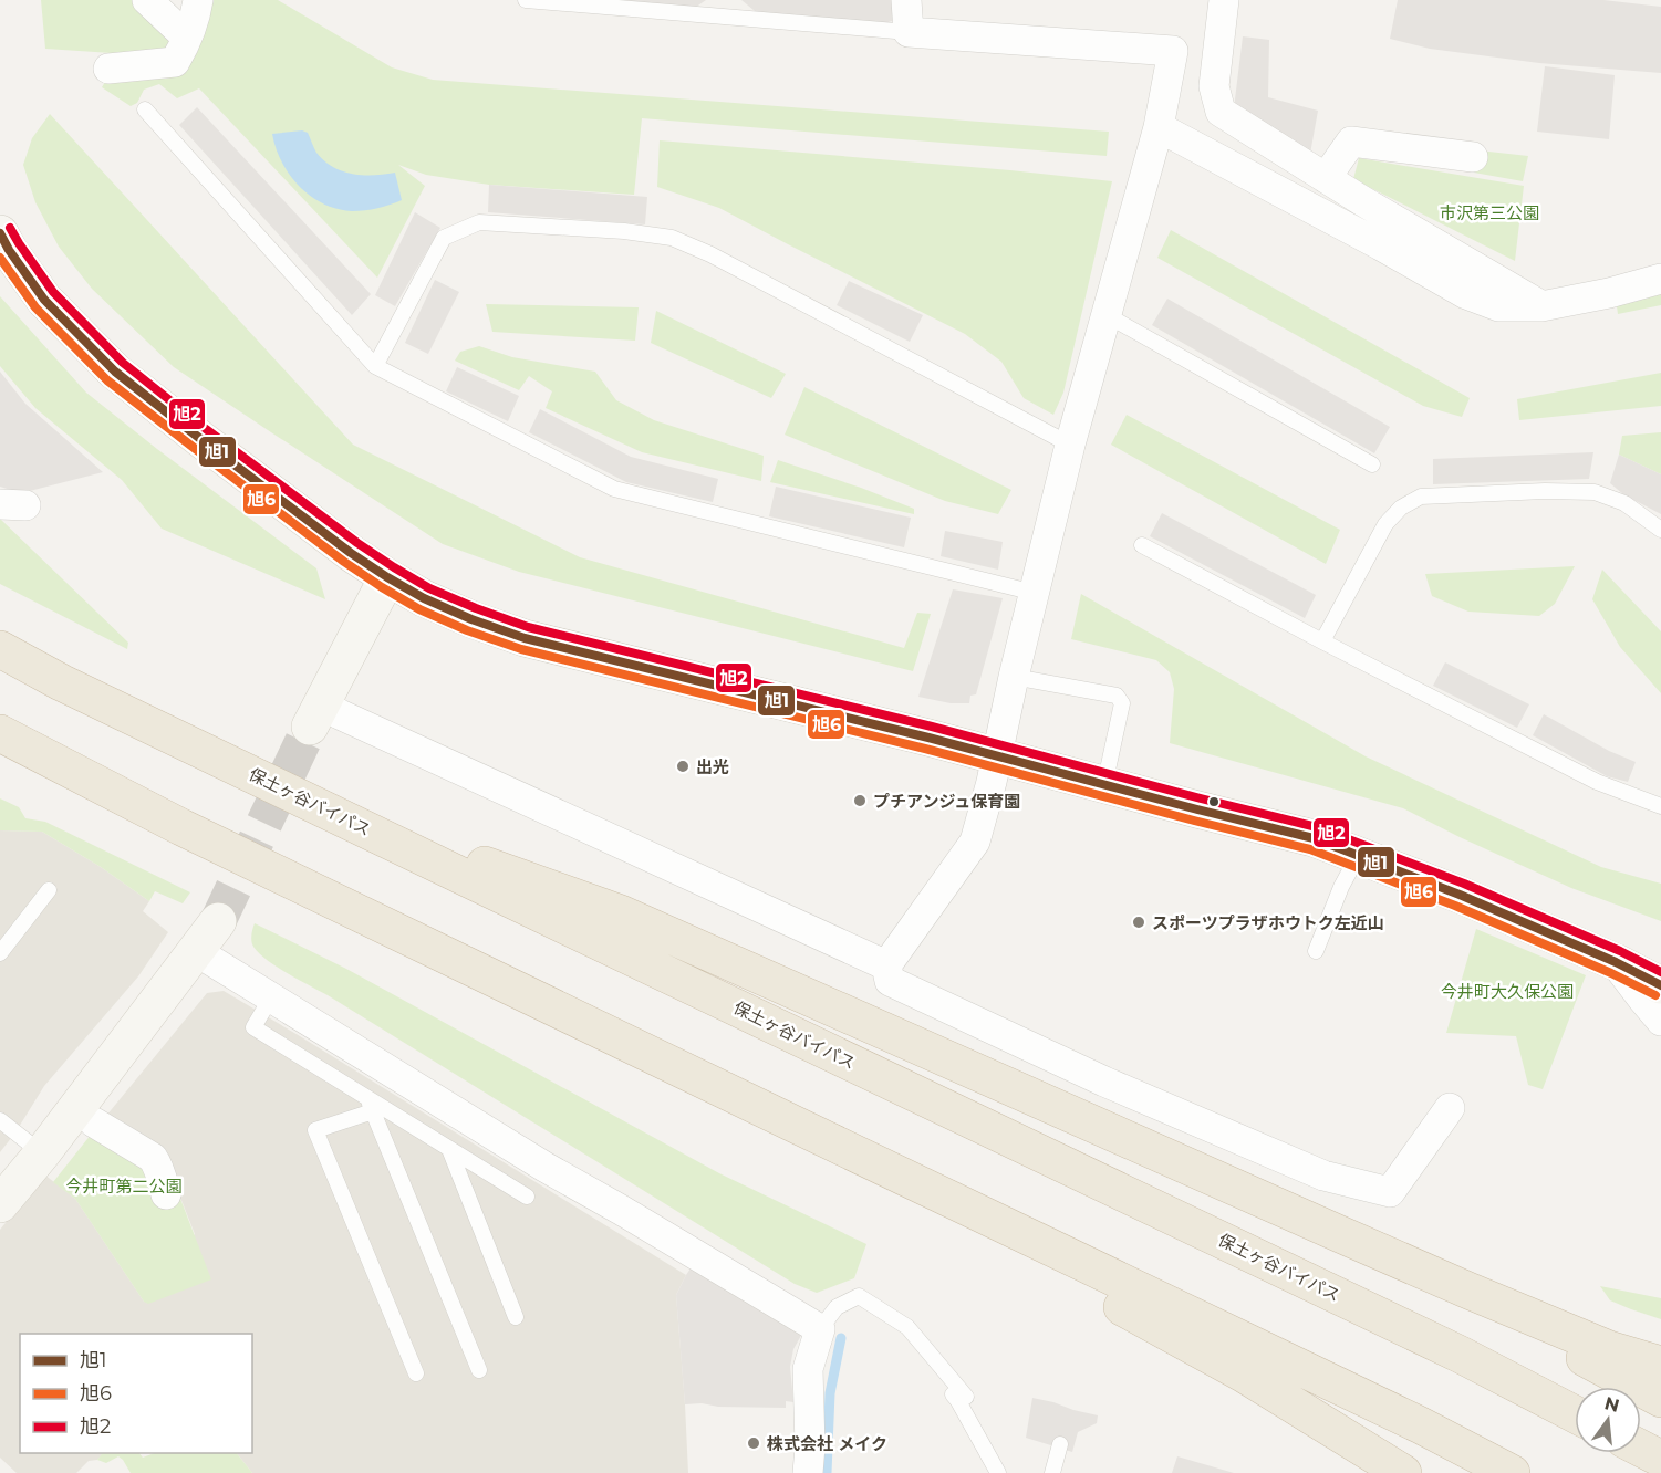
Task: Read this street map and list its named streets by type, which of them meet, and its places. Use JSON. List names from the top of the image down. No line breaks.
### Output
{"streets":{"highway":["保土ヶ谷バイパス"]},"parks":["市沢第三公園","今井町大久保公園","今井町第二公園"],"places":["出光","プチアンジュ保育園","スポーツプラザホウトク左近山","株式会社 メイク"],"lines":["transit line 旭2","transit line 旭1","transit line 旭6"],"legend":["旭1","旭6","旭2"],"north":"top"}
